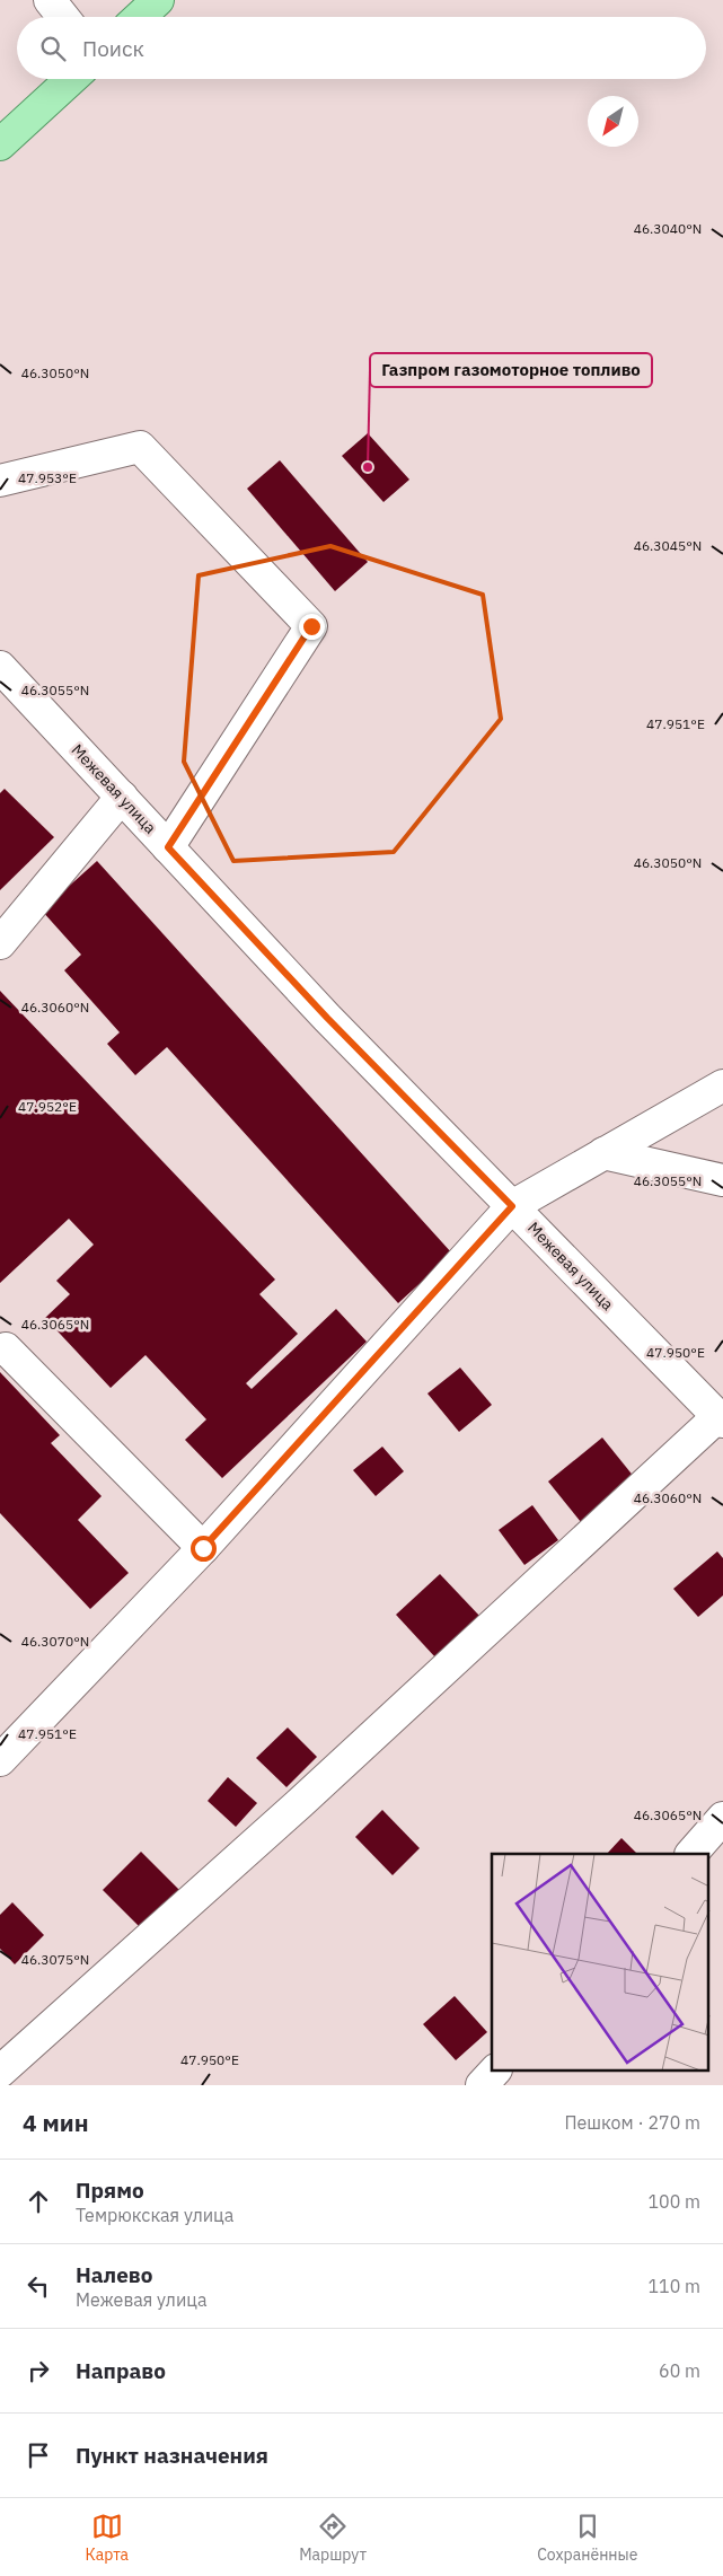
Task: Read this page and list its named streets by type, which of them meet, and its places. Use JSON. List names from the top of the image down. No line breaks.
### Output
{"streets":{"street":["Межевая улица"]},"places":["Газпром газомоторное топливо"],"north":"bottom left","page":{"search":"Поиск","heading":["4 мин","Пешком · 270 m"],"list":[["Прямо","Темрюкская улица","100 m"],["Налево","Межевая улица","110 m"],["Направо","60 m"],"Пункт назначения"],"nav":["Карта","Маршрут","Сохранённые"]},"coordinates":["46.3040°N","46.3050°N","47.953°E","46.3045°N","46.3055°N","47.951°E","46.3060°N","47.952°E","46.3065°N","47.950°E","46.3070°N","46.3075°N"]}
